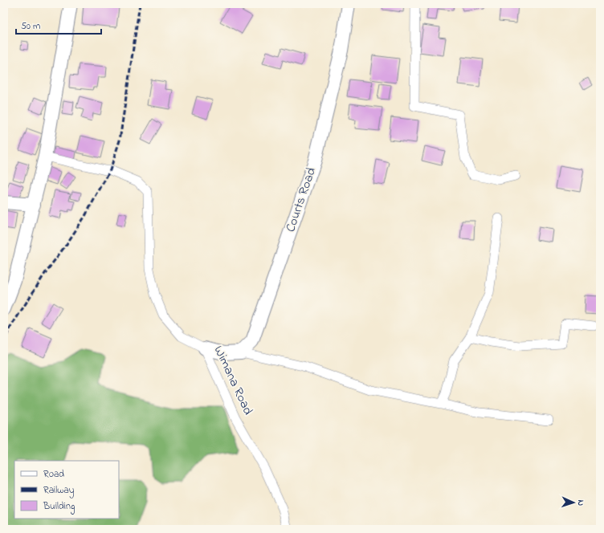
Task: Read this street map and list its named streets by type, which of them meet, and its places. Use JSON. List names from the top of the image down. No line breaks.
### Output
{"streets":{"street":["Courts Road","Wimana Road"]},"legend":["Road","Railway","Building"],"scale_bar":"50 m","north":"right"}
